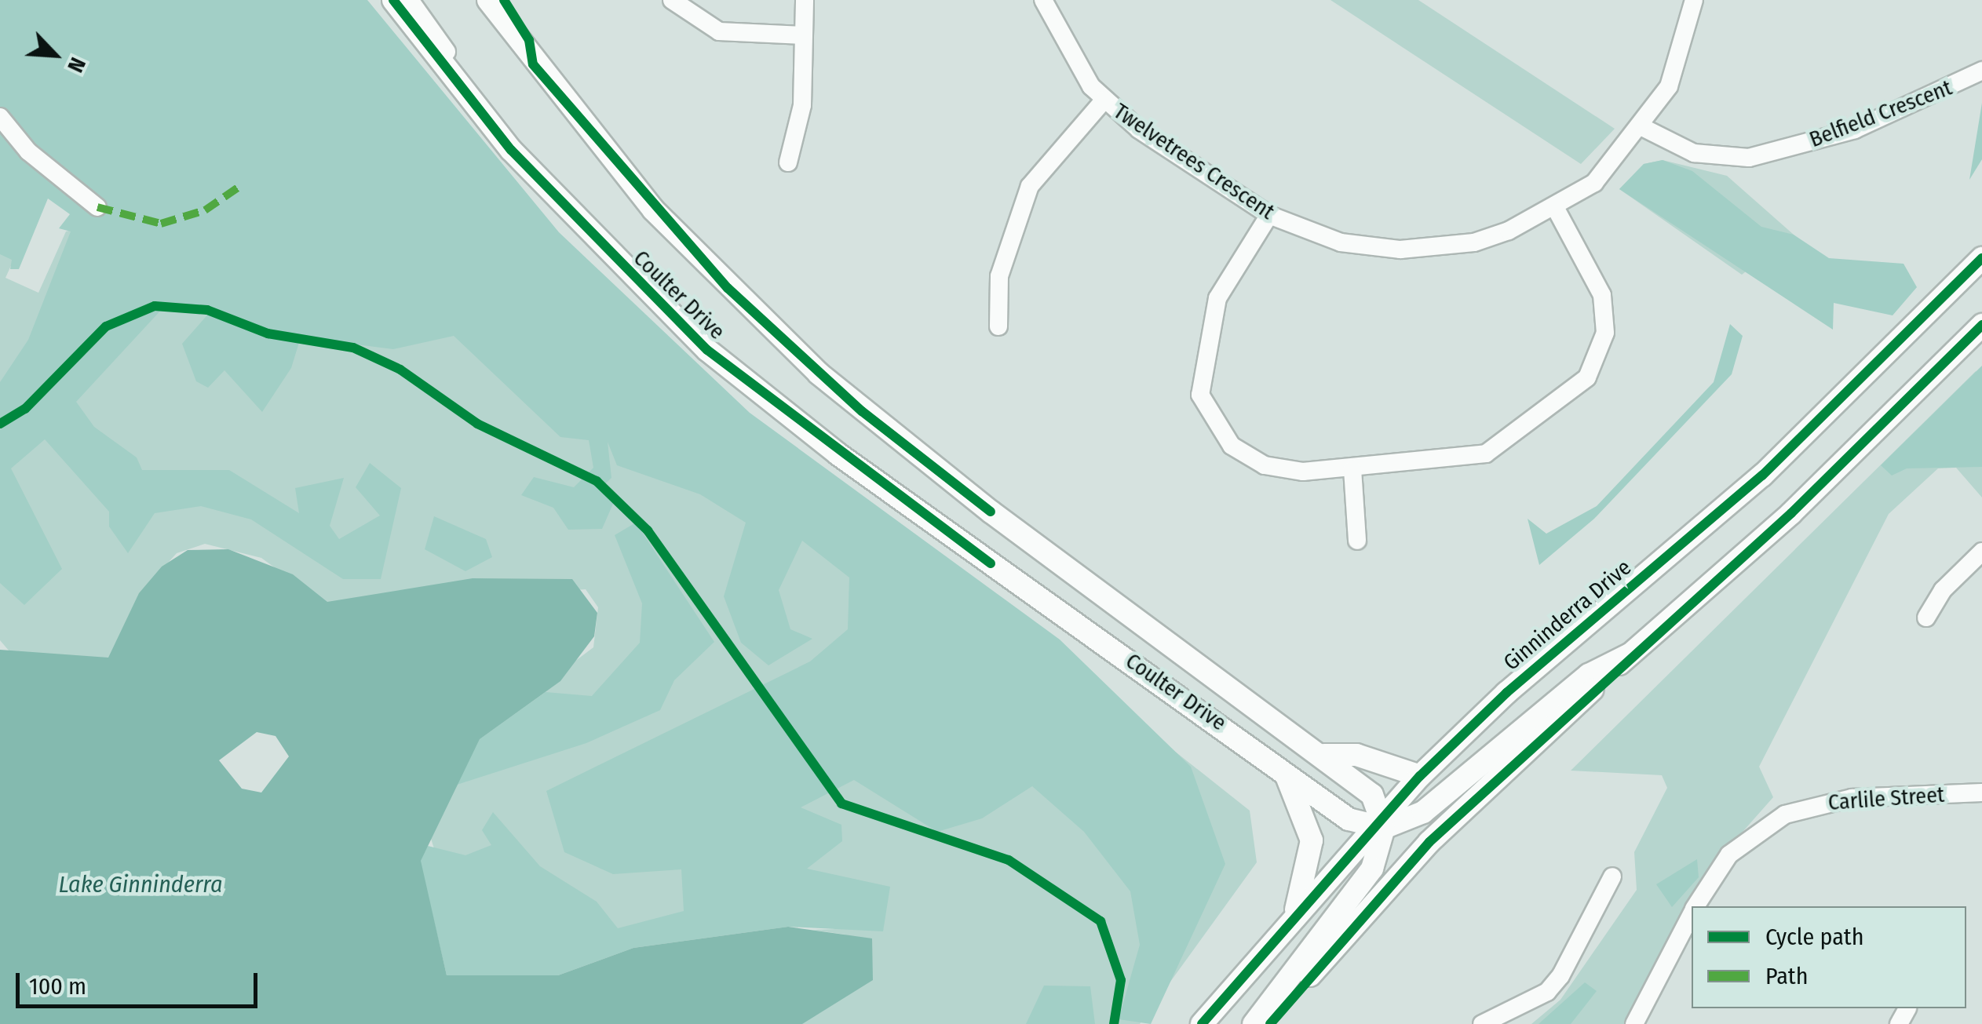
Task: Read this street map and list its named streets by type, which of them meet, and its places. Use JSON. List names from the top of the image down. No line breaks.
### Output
{"streets":{"main road":["Coulter Drive","Ginninderra Drive"],"street":["Belfield Crescent","Twelvetrees Crescent","Carlile Street"]},"crossings":[["Belfield Crescent","Twelvetrees Crescent"],["Coulter Drive","Ginninderra Drive"]],"water":["Lake Ginninderra"],"legend":["Cycle path","Path"],"scale_bar":"100 m","north":"bottom right"}
